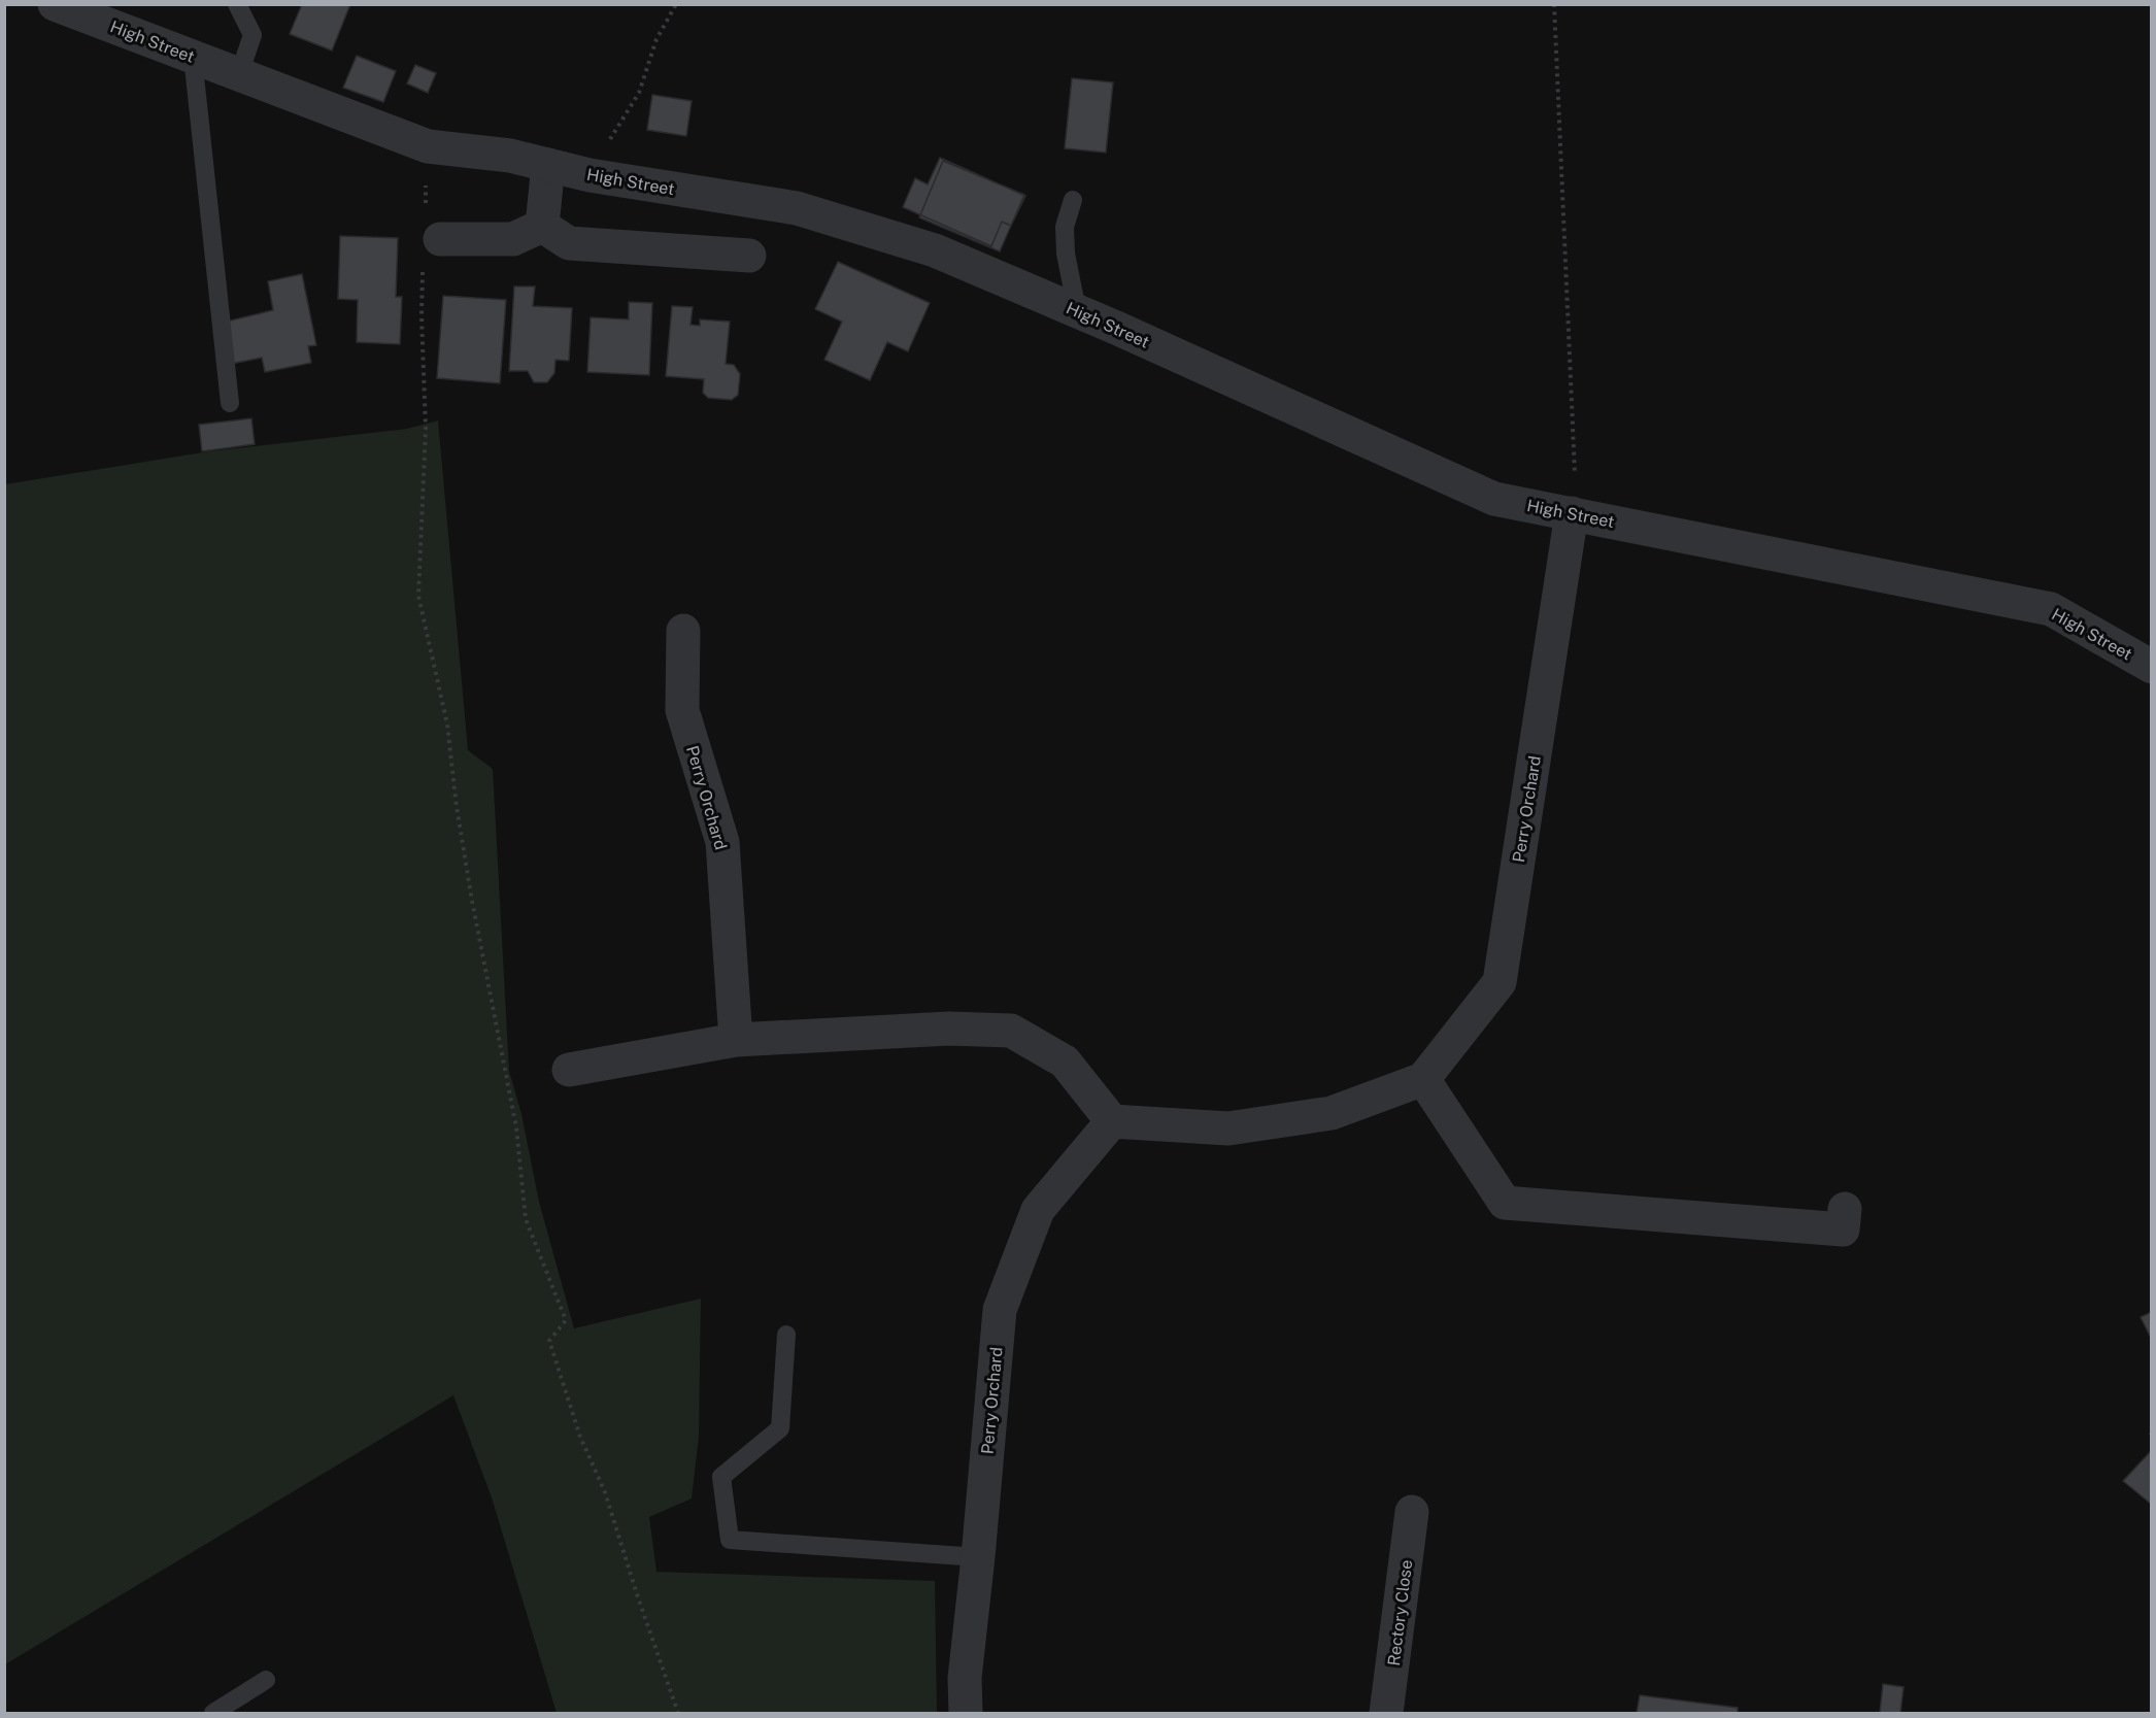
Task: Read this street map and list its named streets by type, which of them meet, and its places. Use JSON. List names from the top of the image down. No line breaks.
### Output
{"streets":{"street":["High Street","Perry Orchard","Rectory Close"]},"crossings":[["High Street","Perry Orchard"]]}
